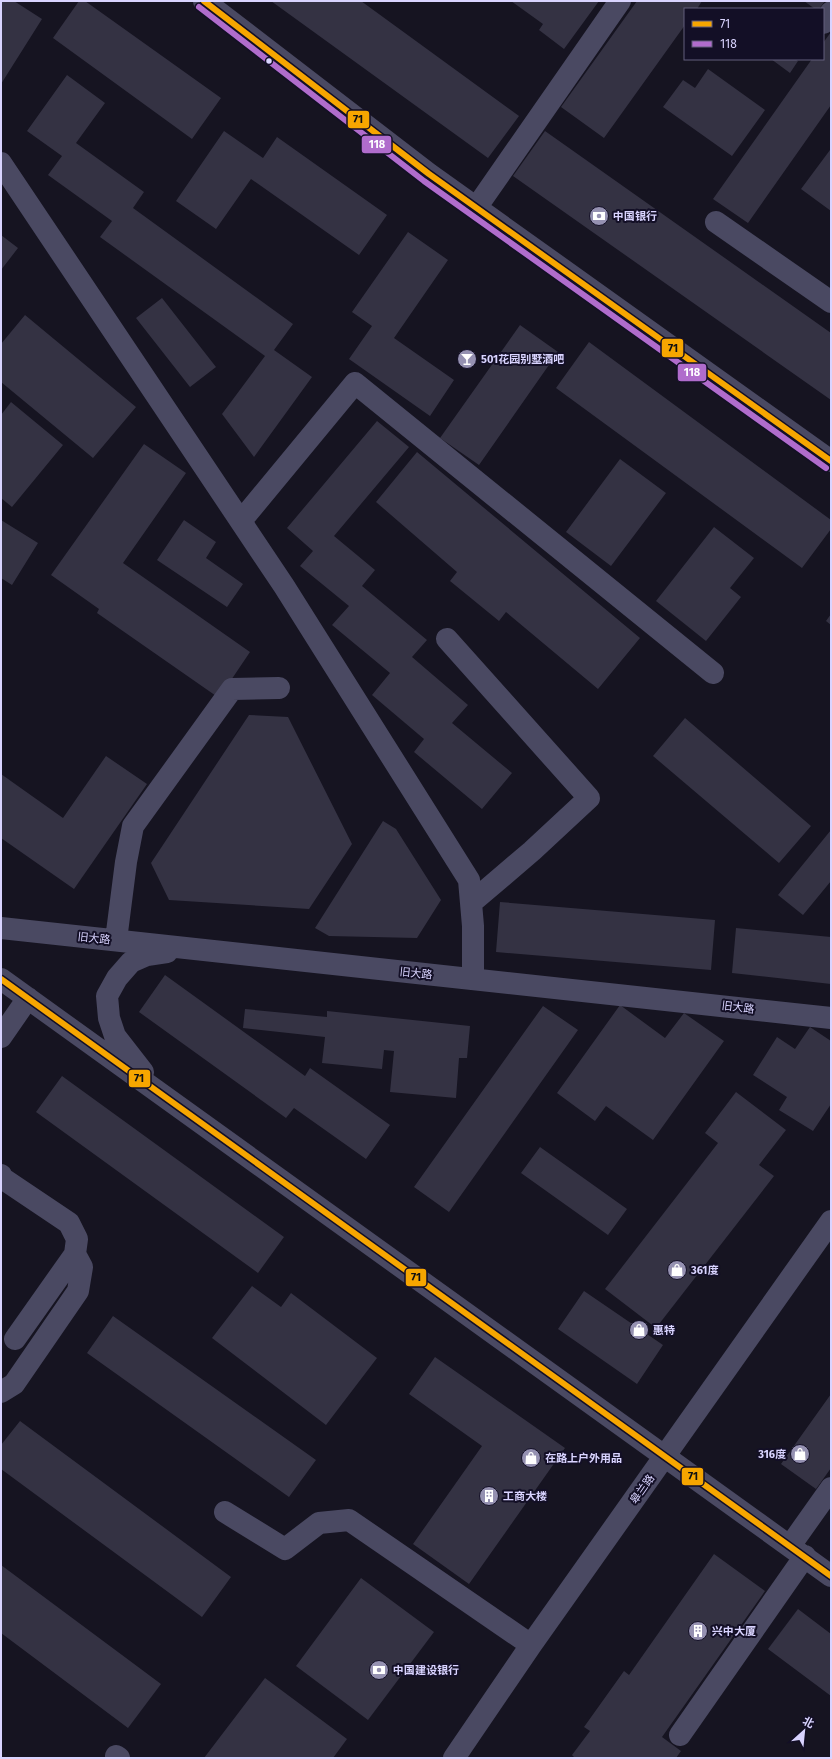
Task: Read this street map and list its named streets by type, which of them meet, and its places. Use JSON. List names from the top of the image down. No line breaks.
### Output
{"streets":{"street":["旧大路","皋兰路"]},"places":{"bank":["中国银行","中国建设银行"],"bar":["501花园别墅酒吧"],"shop":["361度","惠特","316度","在路上户外用品"],"building":["工商大楼","兴中大厦"]},"lines":["transit line 71","transit line 118"],"legend":["71","118"],"north":"top right"}
